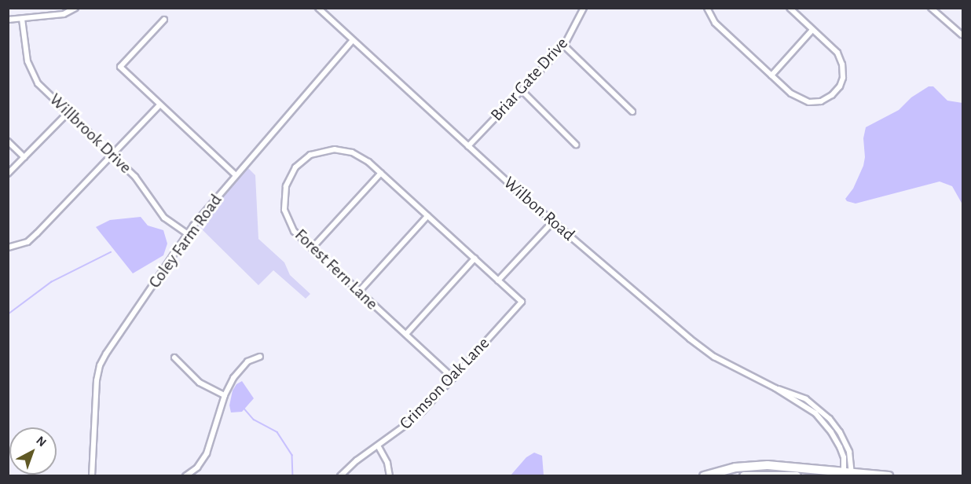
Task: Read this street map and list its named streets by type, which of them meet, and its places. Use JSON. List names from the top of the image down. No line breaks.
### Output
{"streets":{"street":["Briar Gate Drive","Willbrook Drive","Wilbon Road","Coley Farm Road","Forest Fern Lane","Crimson Oak Lane"]},"crossings":[["Briar Gate Drive","Wilbon Road"],["Willbrook Drive","Coley Farm Road"],["Wilbon Road","Coley Farm Road"],["Forest Fern Lane","Crimson Oak Lane"]],"north":"top right"}
